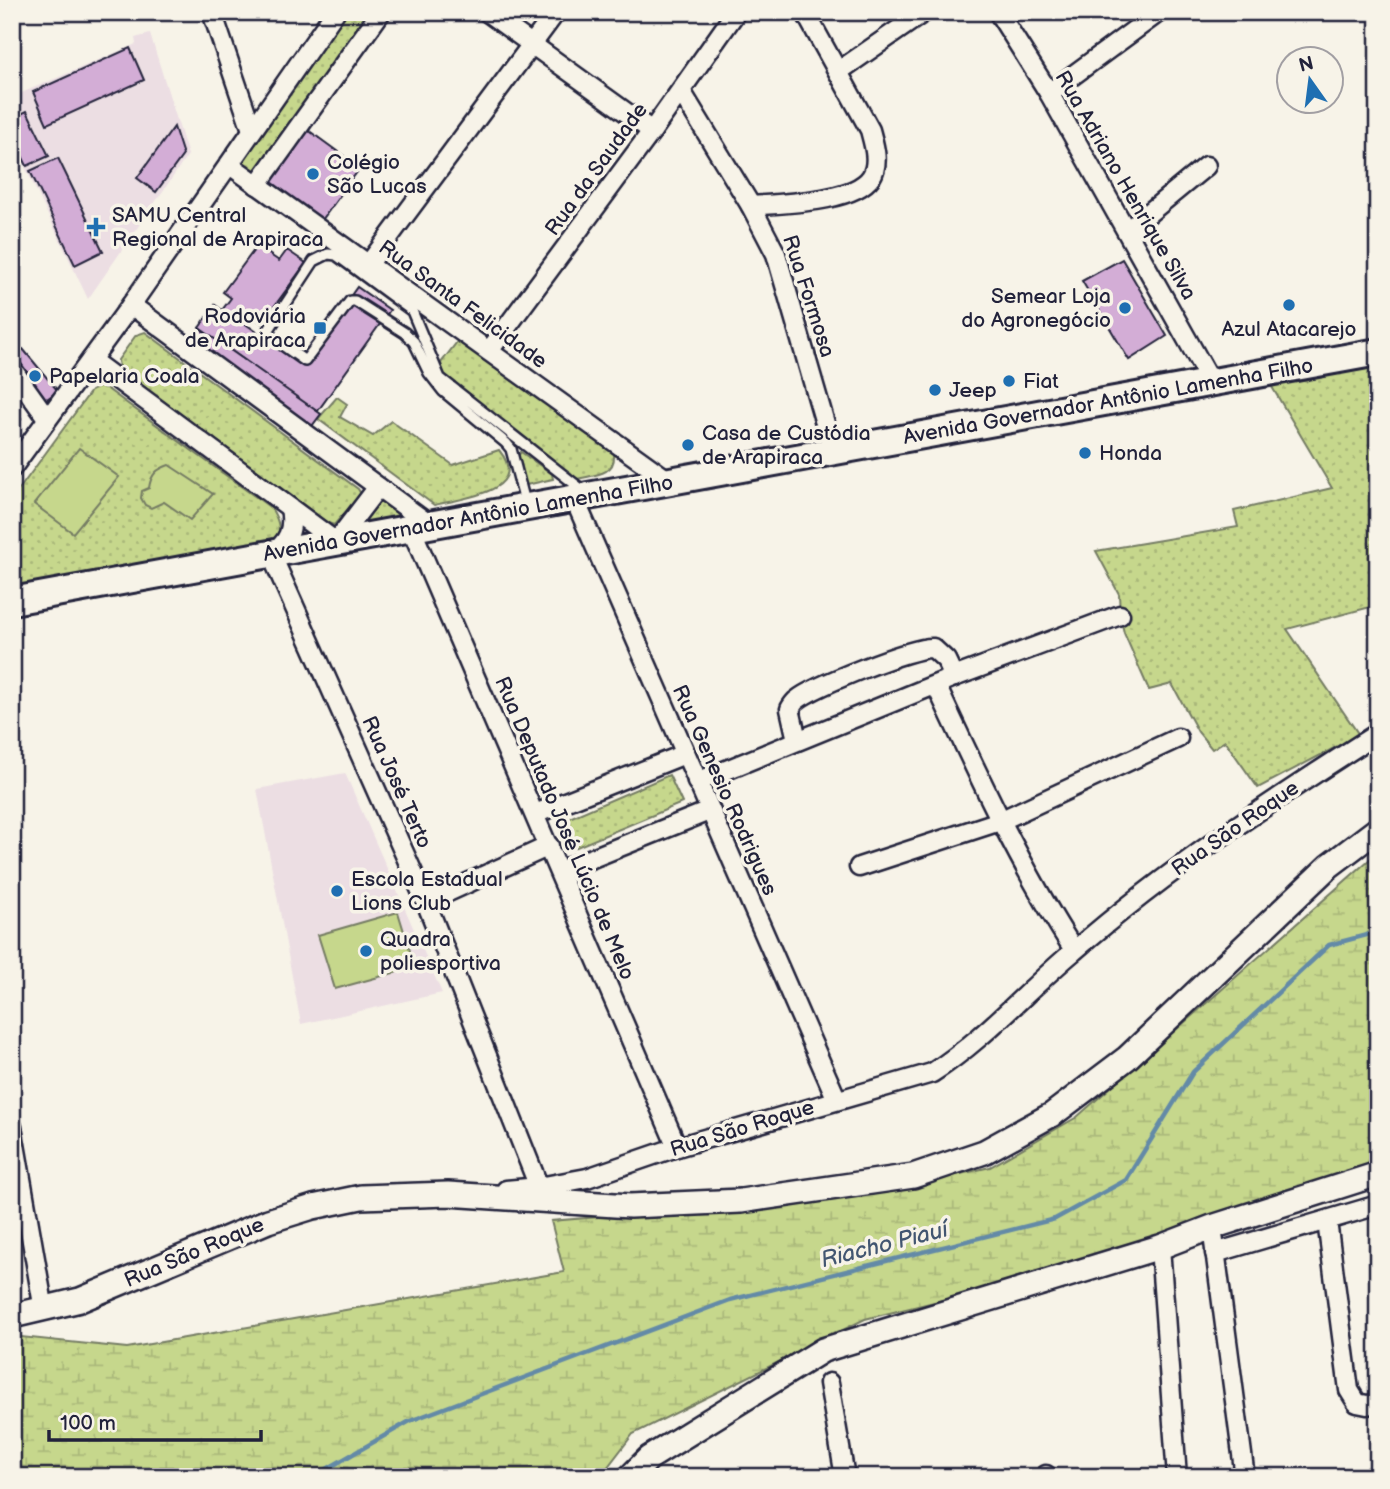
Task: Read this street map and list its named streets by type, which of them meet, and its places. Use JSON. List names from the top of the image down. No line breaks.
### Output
{"streets":{"main road":["Avenida Governador Antônio Lamenha Filho","Rua São Roque"],"street":["Rua da Saudade","Rua Adriano Henrique Silva","Rua Formosa","Rua Santa Felicidade","Rua José Terto","Rua Genesio Rodrigues","Rua Deputado José Lúcio de Melo"]},"crossings":[["Rua da Saudade","Rua Formosa"],["Rua da Saudade","Rua Santa Felicidade"],["Rua Adriano Henrique Silva","Avenida Governador Antônio Lamenha Filho"],["Rua Formosa","Avenida Governador Antônio Lamenha Filho"],["Rua Santa Felicidade","Avenida Governador Antônio Lamenha Filho"],["Avenida Governador Antônio Lamenha Filho","Rua José Terto"],["Avenida Governador Antônio Lamenha Filho","Rua Genesio Rodrigues"],["Avenida Governador Antônio Lamenha Filho","Rua Deputado José Lúcio de Melo"],["Rua José Terto","Rua São Roque"],["Rua Genesio Rodrigues","Rua São Roque"],["Rua Deputado José Lúcio de Melo","Rua São Roque"]],"water":["Riacho Piauí"],"places":{"other":["Colégio São Lucas","Azul Atacarejo","Semear Loja do Agronegócio","Papelaria Coala","Fiat","Jeep","Casa de Custódia de Arapiraca","Honda","Escola Estadual Lions Club","Quadra poliesportiva"],"health":["SAMU Central Regional de Arapiraca"],"transit":["Rodoviária de Arapiraca"]},"scale_bar":"100 m","north":"top"}
